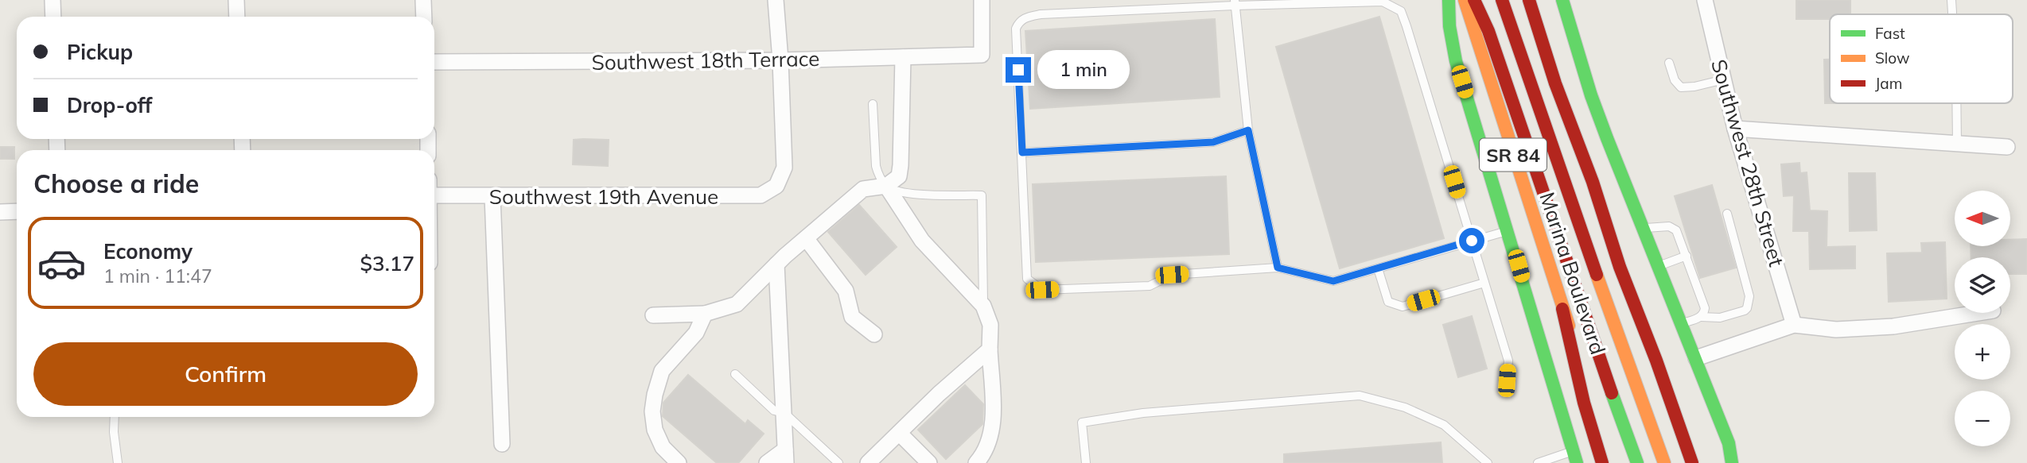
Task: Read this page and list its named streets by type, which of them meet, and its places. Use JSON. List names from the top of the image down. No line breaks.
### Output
{"streets":{"main road":["SR 84","Marina Boulevard"],"street":["Southwest 18th Terrace","Southwest 28th Street","Southwest 19th Avenue"]},"crossings":[["Southwest 18th Terrace","Southwest 19th Avenue"]],"legend":["Fast","Slow","Jam"],"north":"left","page":{"banner":["Pickup","Drop-off"],"bubble":"1 min","heading":"Choose a ride","map_buttons":["+","−"],"list":[{"name":"Economy","note":"1 min · 11:47","value":"$3.17"}],"buttons":"Confirm"}}
